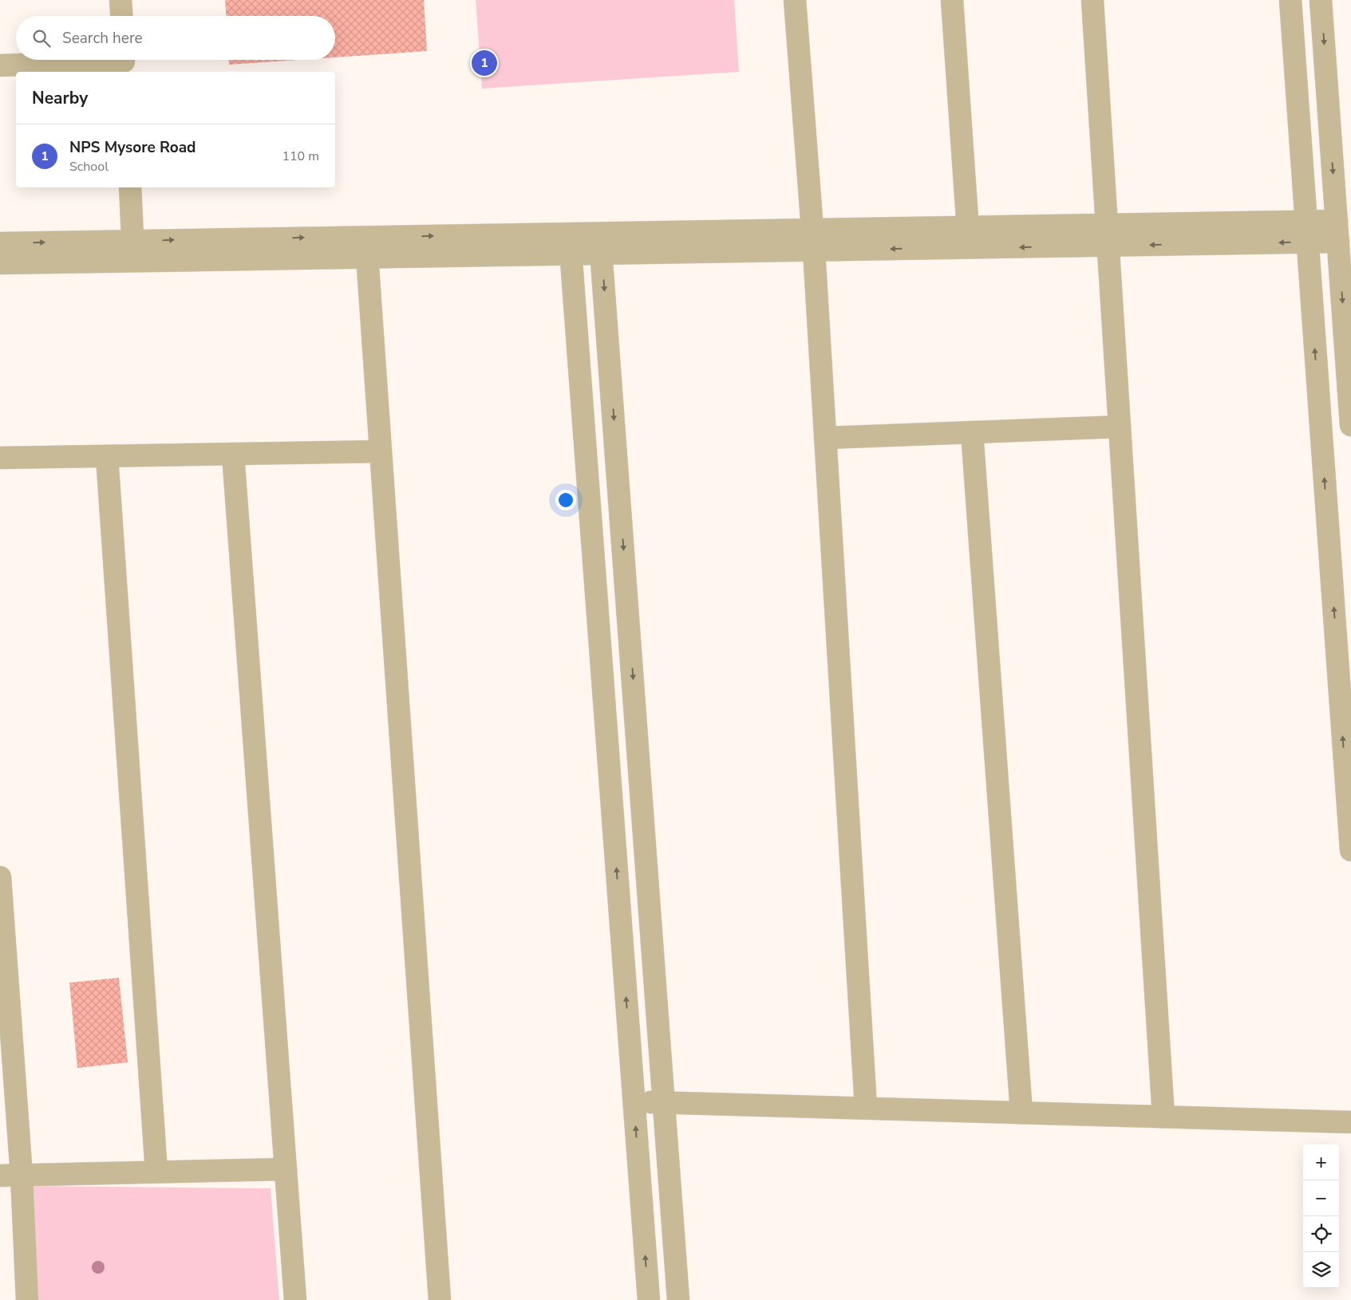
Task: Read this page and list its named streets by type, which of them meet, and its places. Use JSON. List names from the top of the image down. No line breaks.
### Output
{"page":{"search":"Search here","pins":"1","heading":"Nearby","list":[{"mark":"1","name":"NPS Mysore Road","note":"School","value":"110 m"}],"map_buttons":["+","−"]}}
